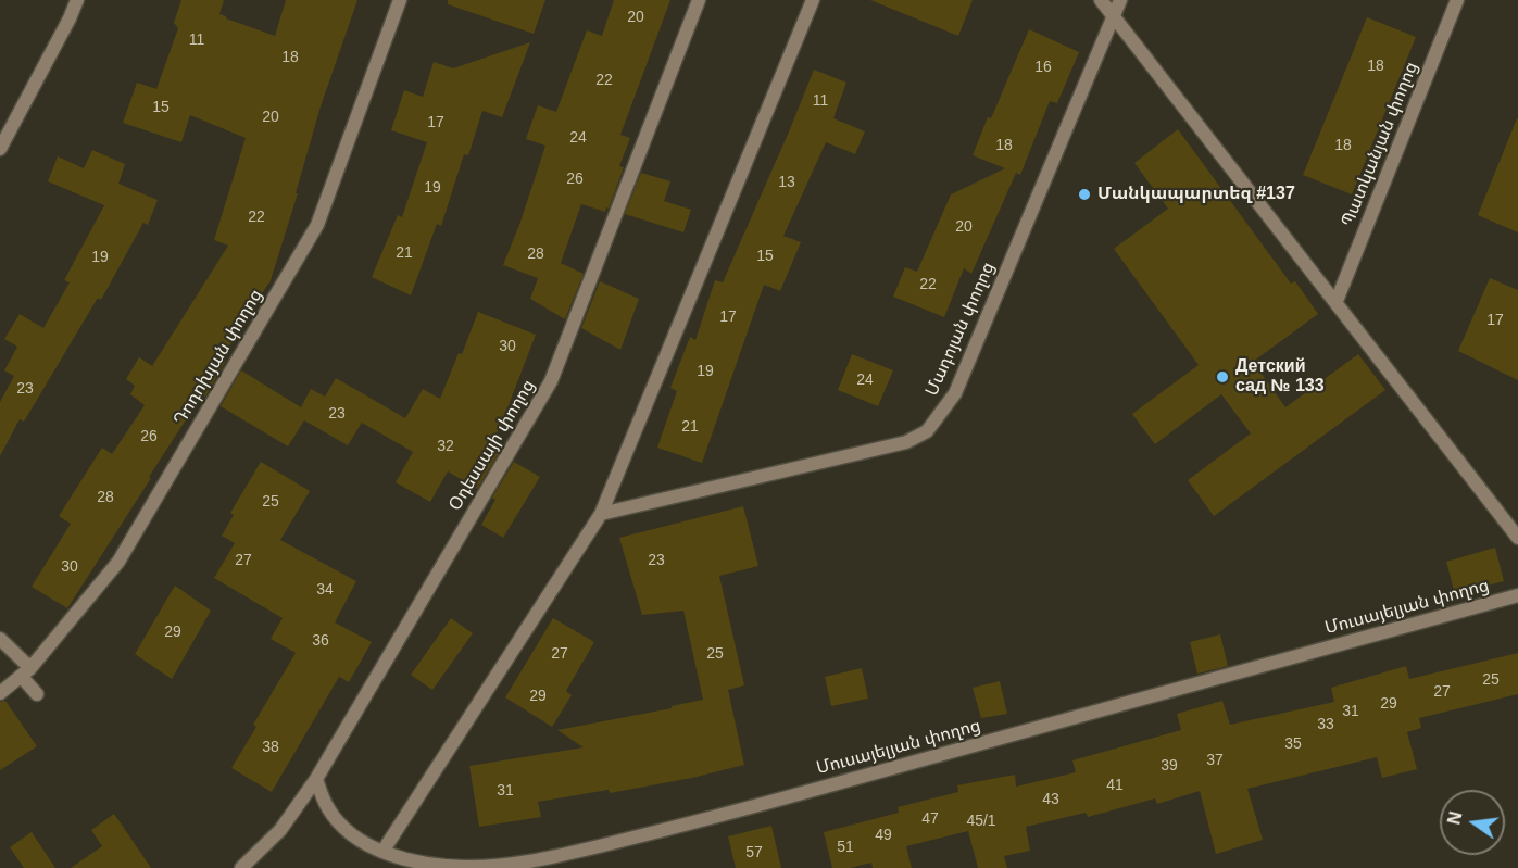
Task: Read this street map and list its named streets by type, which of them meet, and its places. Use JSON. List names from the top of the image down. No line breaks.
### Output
{"streets":{"street":["Պատկանյան փողոց","Մադոյան փողոց","Դոդոխյան փողոց","Օդեսսայի փողոց","Մուսայելյան փողոց"]},"crossings":[["Օդեսսայի փողոց","Մուսայելյան փողոց"]],"places":["Մանկապարտեզ #137","Детский сад № 133"],"house_numbers":["20","11","18","18","16","22","11","15","20","17","24","18","18","26","13","19","22","20","21","28","15","19","22","17","17","30","19","24","23","23","21","26","32","28","25","27","23","30","34","29","36","27","25","25","27","29","29","31","33","35","38","37","39","41","31","43","47","45/1","49","51","57"],"north":"left"}
